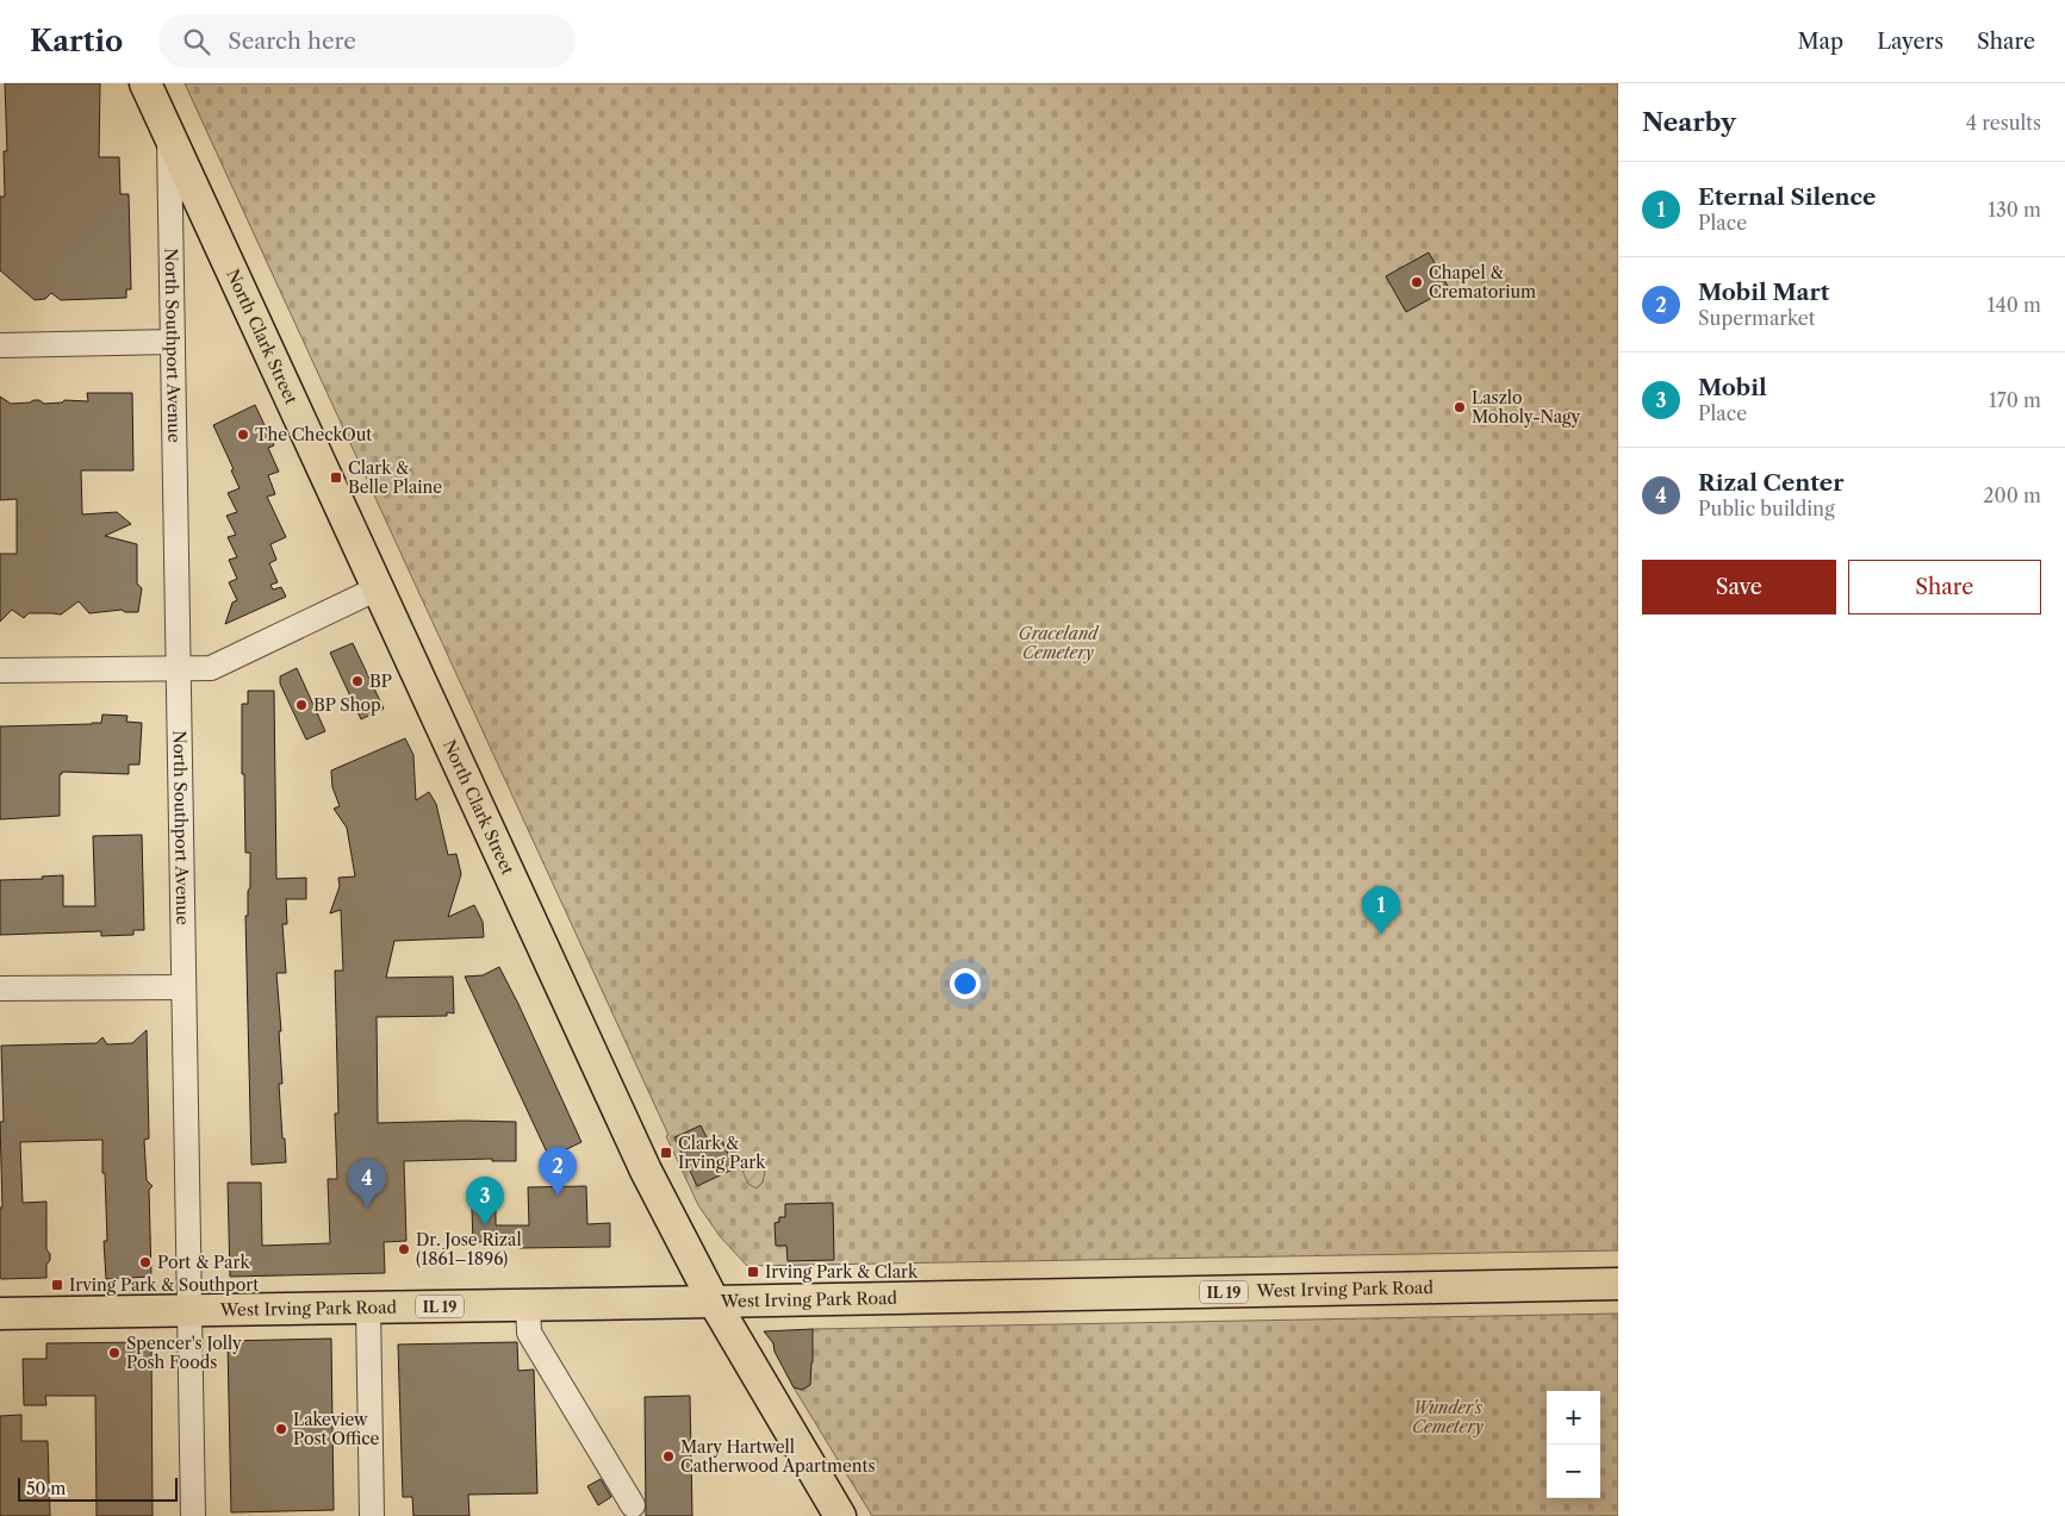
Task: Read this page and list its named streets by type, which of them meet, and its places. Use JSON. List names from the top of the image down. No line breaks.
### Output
{"streets":{"main road":["North Clark Street","West Irving Park Road","IL 19"],"street":["North Southport Avenue"]},"crossings":[["North Clark Street","North Southport Avenue"],["North Clark Street","West Irving Park Road"],["North Southport Avenue","West Irving Park Road"]],"parks":["Graceland Cemetery","Wunder's Cemetery"],"places":{"other":["Chapel & Crematorium","Laszlo Moholy-Nagy","The CheckOut","BP","BP Shop","Dr. Jose Rizal (1861–1896)","Port & Park","Spencer's Jolly Posh Foods","Lakeview Post Office","Mary Hartwell Catherwood Apartments"],"transit":["Clark & Belle Plaine","Clark & Irving Park","Irving Park & Clark","Irving Park & Southport"]},"scale_bar":"50 m","page":{"header":"Kartio","search":"Search here","nav":["Map","Layers","Share"],"heading":["Nearby","4 results"],"list":[{"mark":"1","name":"Eternal Silence","note":"Place","value":"130 m"},{"mark":"2","name":"Mobil Mart","note":"Supermarket","value":"140 m"},{"mark":"3","name":"Mobil","note":"Place","value":"170 m"},{"mark":"4","name":"Rizal Center","note":"Public building","value":"200 m"}],"buttons":["Save","Share"],"pins":["1","2","4","3"],"map_buttons":["+","−"],"scale":"50 m"}}
